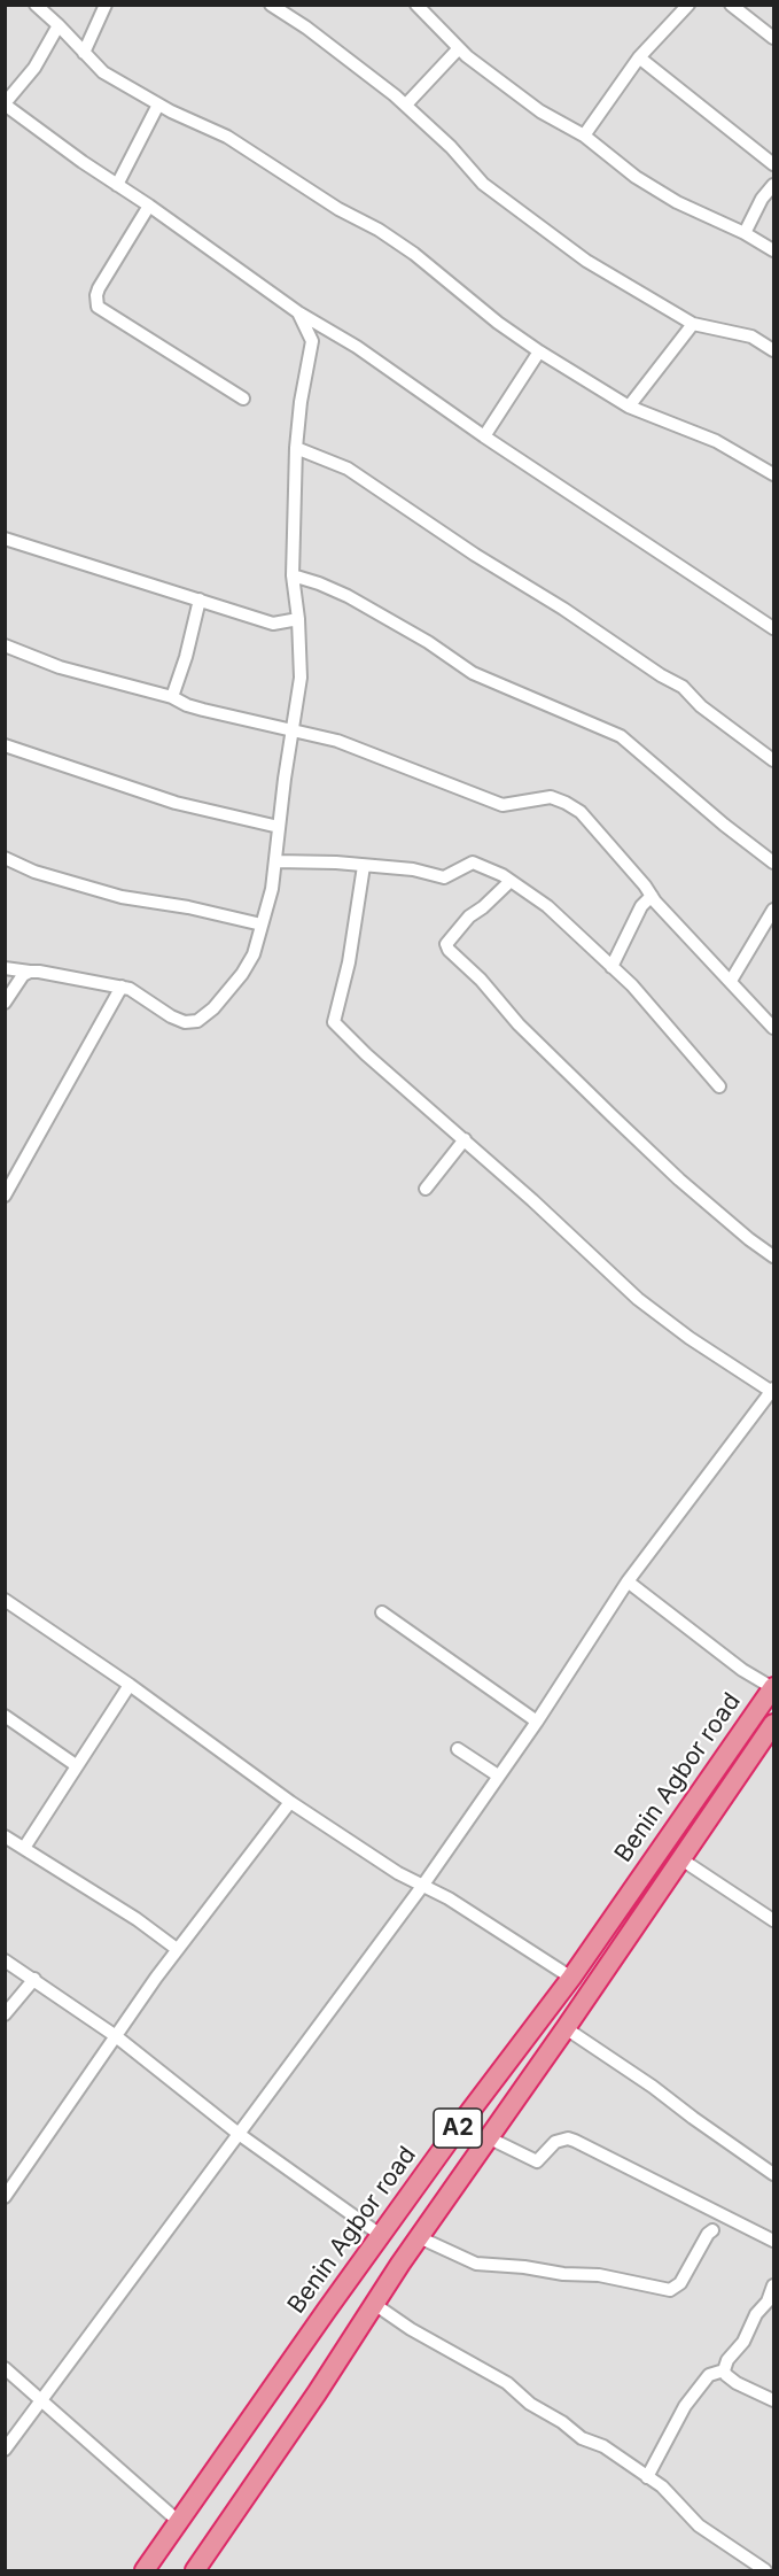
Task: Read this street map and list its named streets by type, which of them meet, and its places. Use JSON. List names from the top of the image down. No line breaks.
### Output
{"streets":{"highway":["Benin Agbor road","A2"]}}
